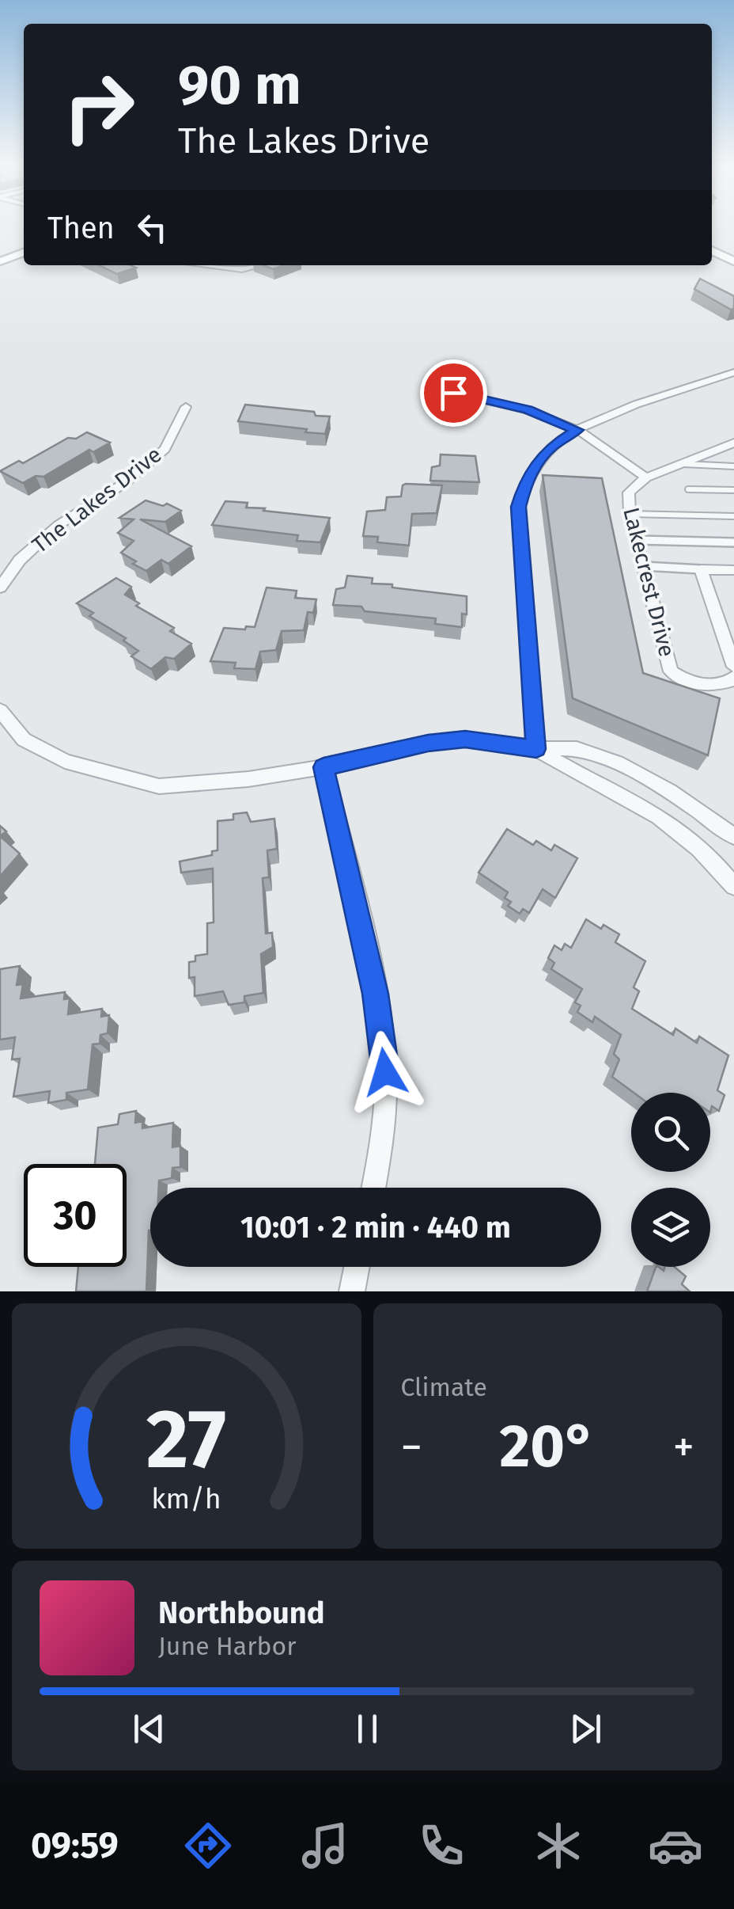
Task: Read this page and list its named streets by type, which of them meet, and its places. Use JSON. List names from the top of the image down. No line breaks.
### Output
{"streets":{"street":["The Lakes Drive","Lakecrest Drive"]},"page":{"turn":["90 m","The Lakes Drive"],"then":"Then","limit":"30","trip":"10:01 · 2 min · 440 m","tile":"Climate","heat":["−","20°","+"],"song":["Northbound","June Harbor"],"tabs":"09:59","gauge":["27","km/h"]}}
